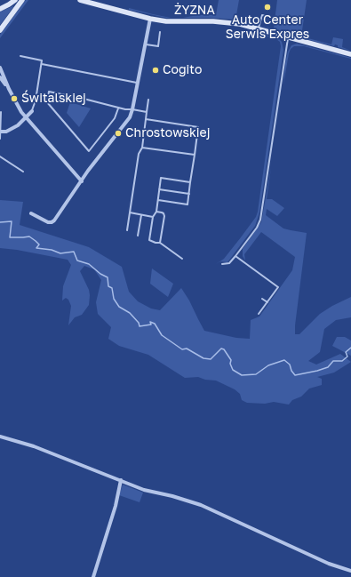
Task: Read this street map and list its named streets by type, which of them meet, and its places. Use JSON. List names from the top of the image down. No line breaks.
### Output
{"streets":{"street":["ŻYZNA"]},"places":["Auto Center Serwis Expres","Cogito","Świtalskiej","Chrostowskiej"]}
